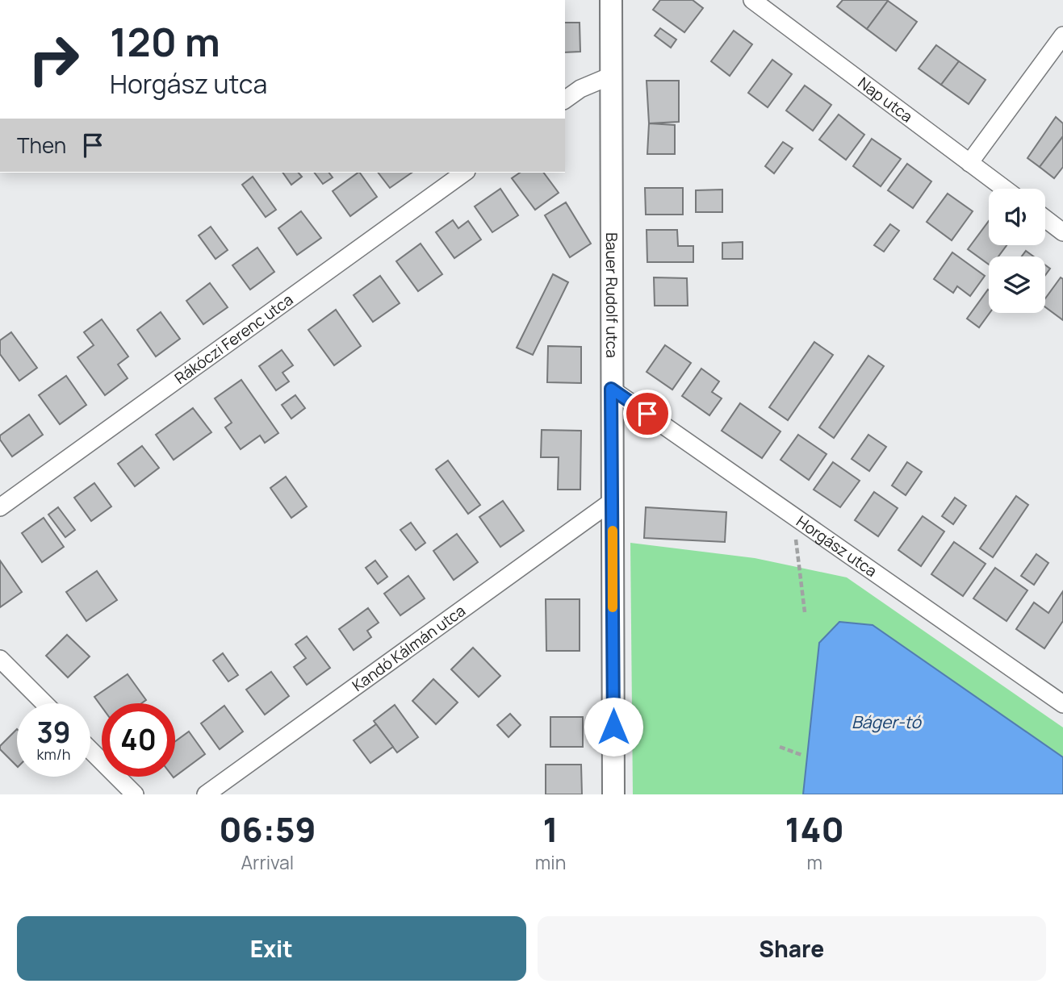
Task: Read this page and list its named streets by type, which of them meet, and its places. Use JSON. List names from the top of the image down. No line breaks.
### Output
{"streets":{"street":["Nap utca","Bauer Rudolf utca","Rákóczi Ferenc utca","Horgász utca","Kandó Kálmán utca"]},"crossings":[["Bauer Rudolf utca","Horgász utca"],["Bauer Rudolf utca","Kandó Kálmán utca"]],"water":["Báger-tó"],"page":{"turn":["120 m","Horgász utca"],"then":"Then","speed":"39 km/h","limit":"40","eta":["06:59","Arrival","1","min","140","m"],"buttons":["Exit","Share"]}}
